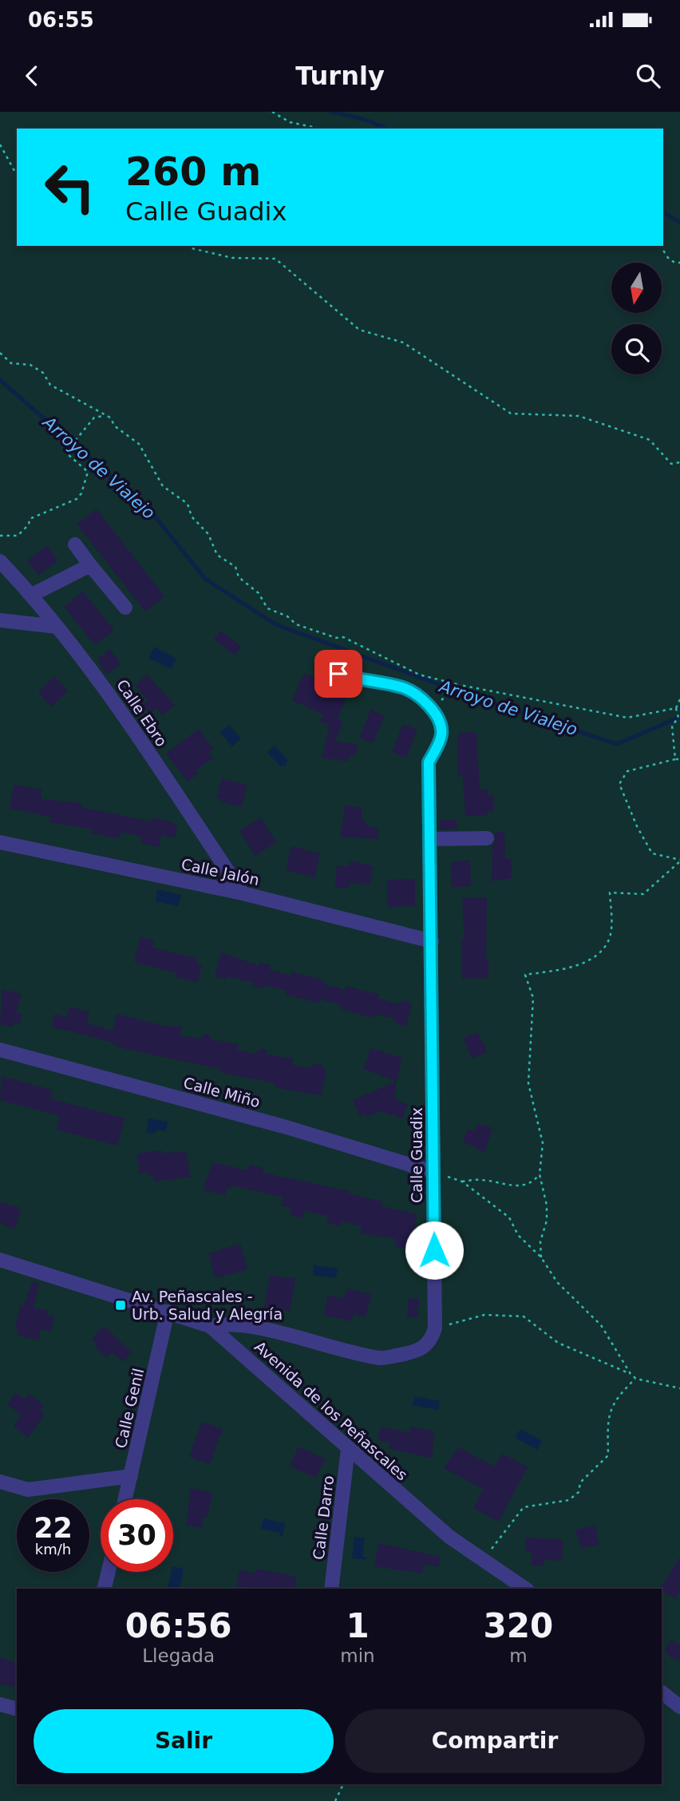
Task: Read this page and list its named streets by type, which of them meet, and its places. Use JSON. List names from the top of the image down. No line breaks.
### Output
{"streets":{"street":["Calle Ebro","Calle Jalón","Calle Miño","Calle Guadix","Calle Genil","Avenida de los Peñascales","Calle Darro"]},"crossings":[["Calle Ebro","Calle Jalón"],["Calle Jalón","Calle Guadix"],["Calle Miño","Calle Guadix"],["Calle Genil","Avenida de los Peñascales"],["Avenida de los Peñascales","Calle Darro"]],"water":["Arroyo de Vialejo"],"places":{"transit":["Av. Peñascales - Urb. Salud y Alegría"]},"north":"bottom","page":{"status":"06:55","header":"Turnly","turn":["260 m","Calle Guadix"],"speed":"22 km/h","limit":"30","eta":["06:56","Llegada","1","min","320","m"],"buttons":["Salir","Compartir"]}}
